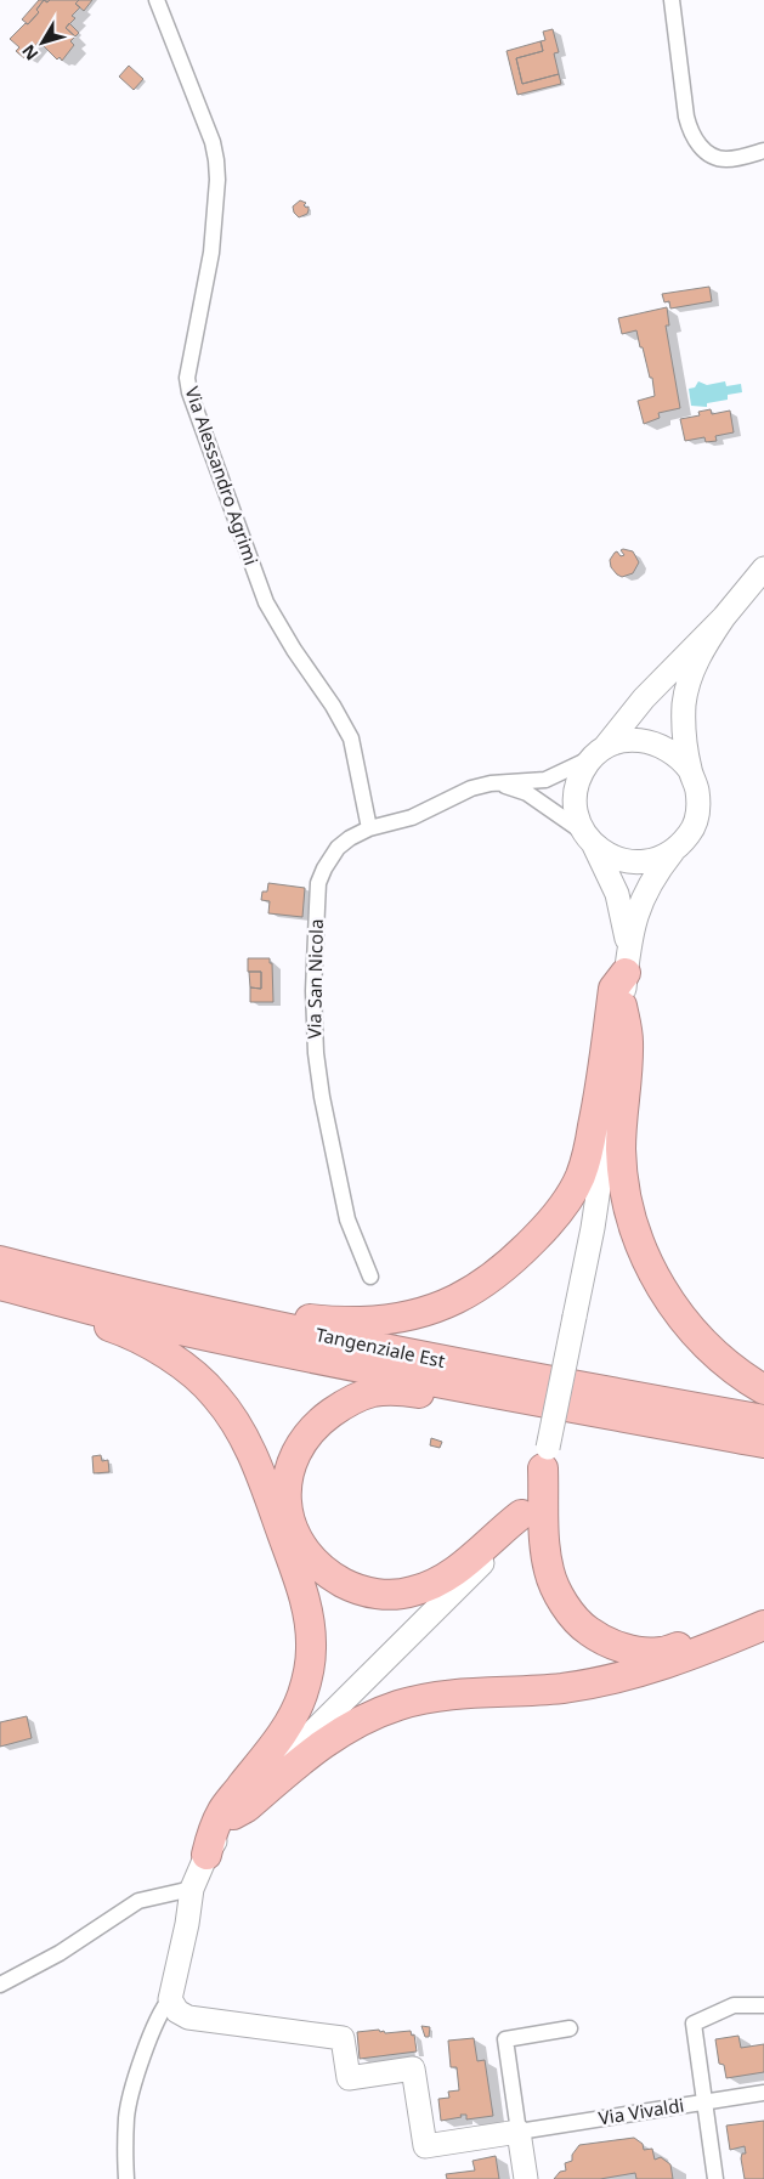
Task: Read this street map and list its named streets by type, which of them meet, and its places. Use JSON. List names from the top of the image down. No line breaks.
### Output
{"streets":{"highway":["Tangenziale Est"],"street":["Via Alessandro Agrimi","Via San Nicola","Via Vivaldi"]},"crossings":[["Via Alessandro Agrimi","Via San Nicola"]],"north":"bottom left"}
